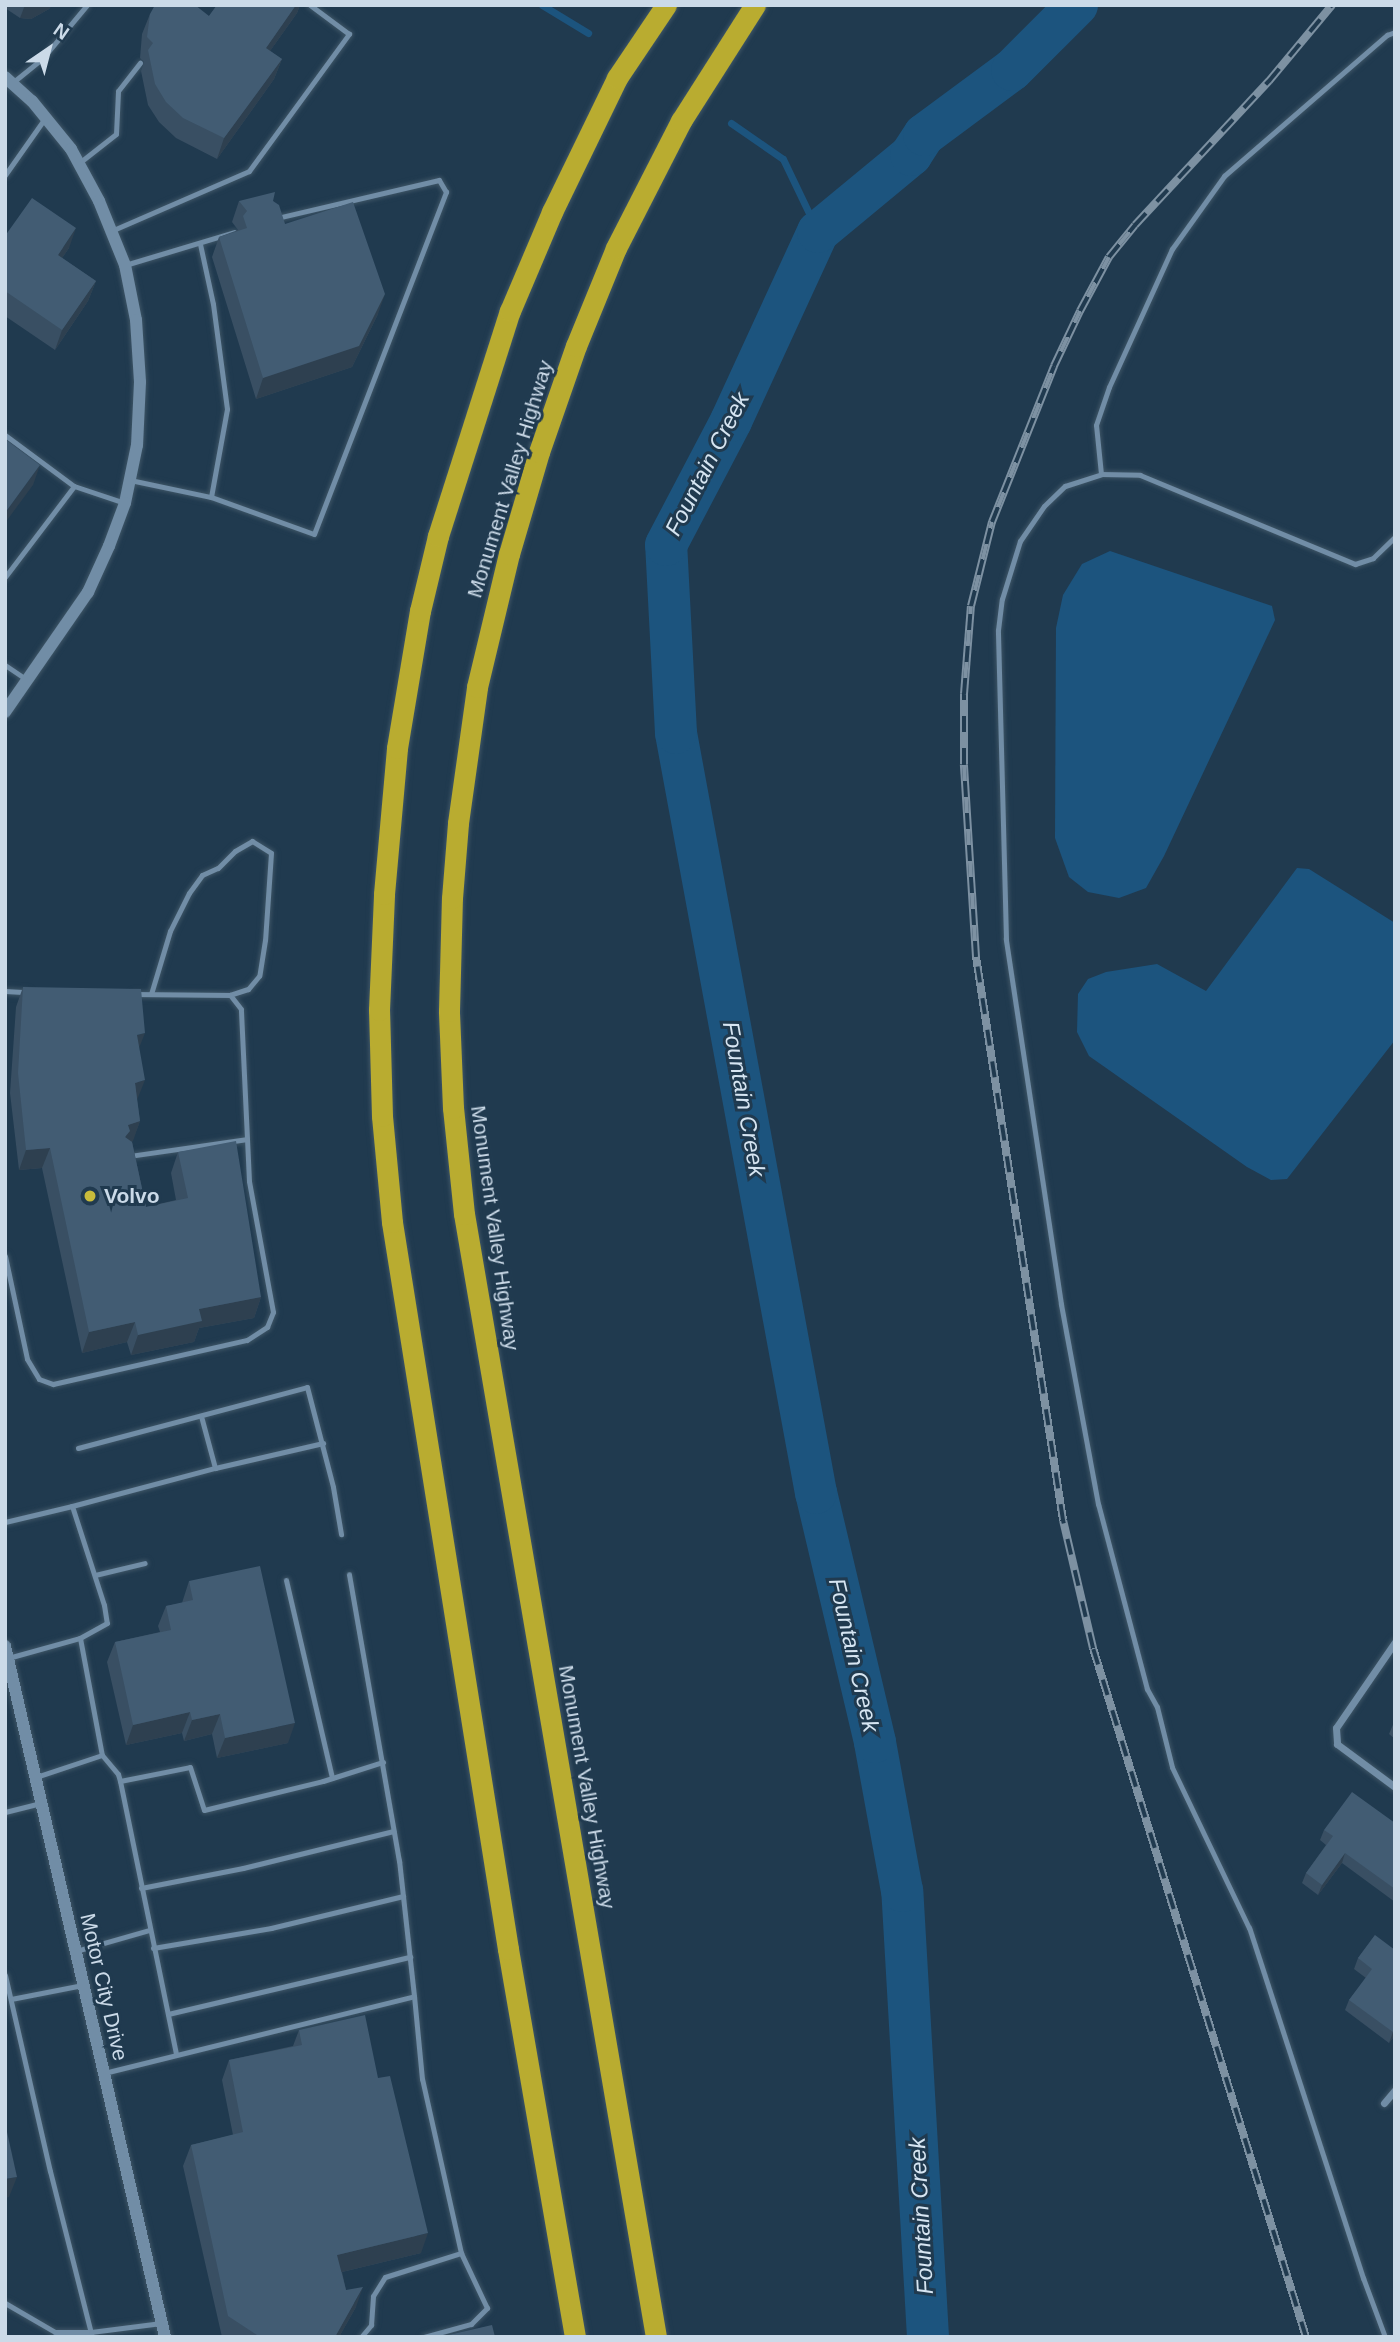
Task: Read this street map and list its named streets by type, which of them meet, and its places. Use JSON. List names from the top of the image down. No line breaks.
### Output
{"streets":{"highway":["Monument Valley Highway"],"street":["Motor City Drive"]},"water":["Fountain Creek"],"places":["Volvo"],"north":"top right"}
